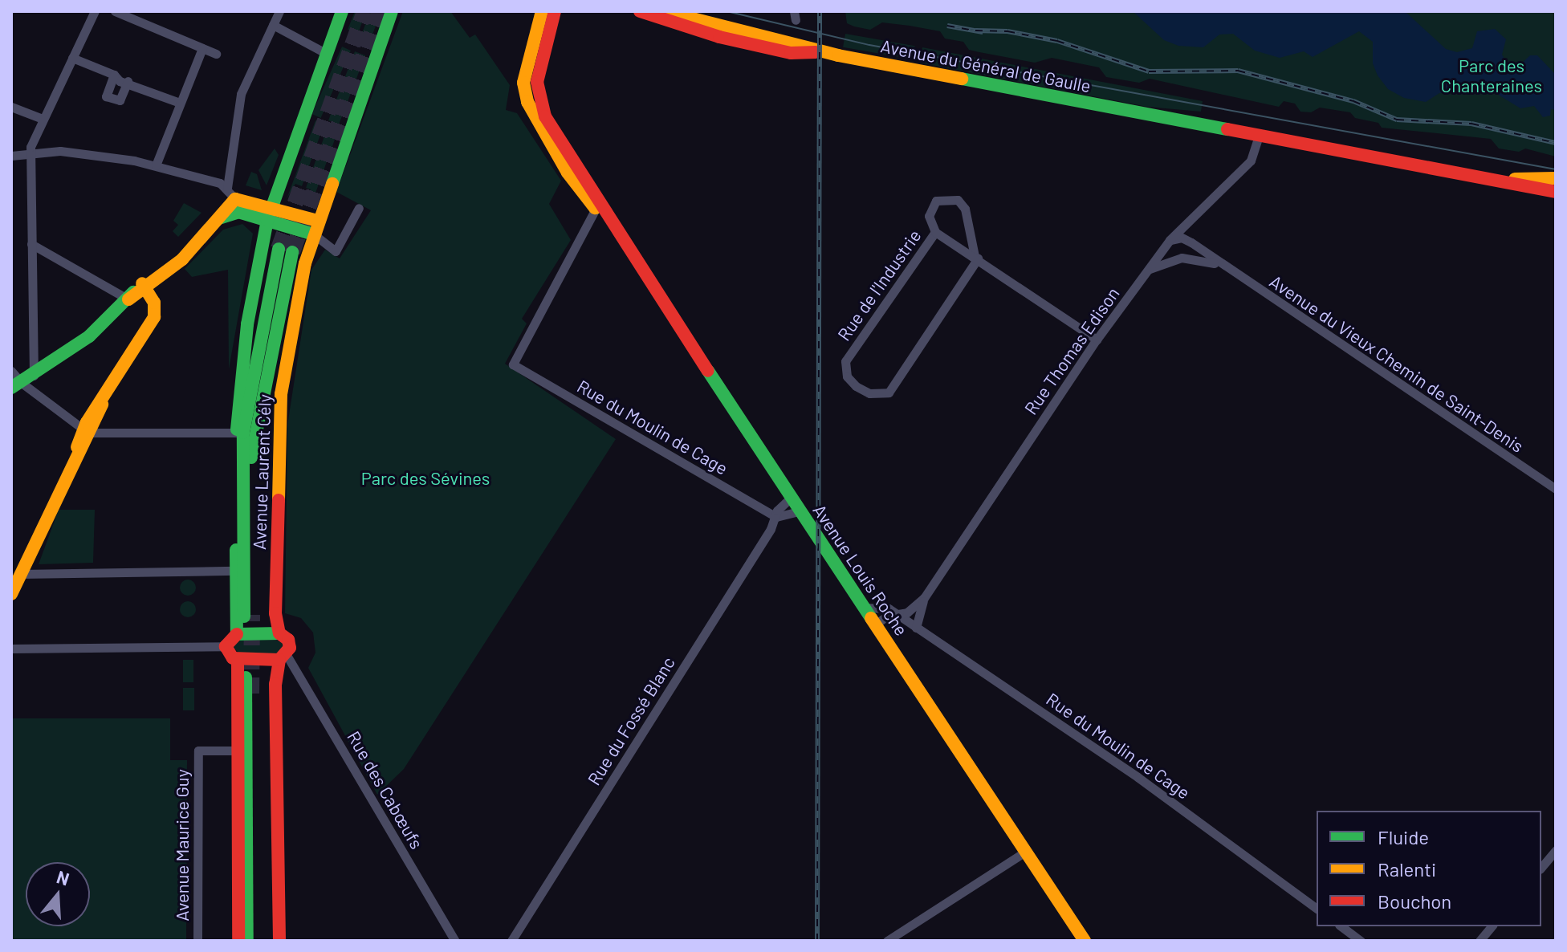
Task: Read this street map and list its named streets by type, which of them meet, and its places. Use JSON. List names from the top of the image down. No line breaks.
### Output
{"streets":{"main road":["Avenue du Général de Gaulle","Avenue Laurent Cély","Avenue Louis Roche"],"street":["Rue de l'Industrie","Rue Thomas Edison","Avenue du Vieux Chemin de Saint-Denis","Rue du Moulin de Cage","Rue du Fossé Blanc","Rue des Cabœufs","Avenue Maurice Guy"]},"crossings":[["Avenue du Général de Gaulle","Rue Thomas Edison"],["Rue de l'Industrie","Rue Thomas Edison"],["Rue Thomas Edison","Rue du Moulin de Cage"],["Rue du Moulin de Cage","Avenue Louis Roche"],["Rue du Moulin de Cage","Rue du Fossé Blanc"],["Avenue Laurent Cély","Rue des Cabœufs"],["Avenue Louis Roche","Rue du Fossé Blanc"]],"parks":["Parc des Chanteraines","Parc des Sévines"],"legend":["Fluide","Ralenti","Bouchon"],"north":"top"}
